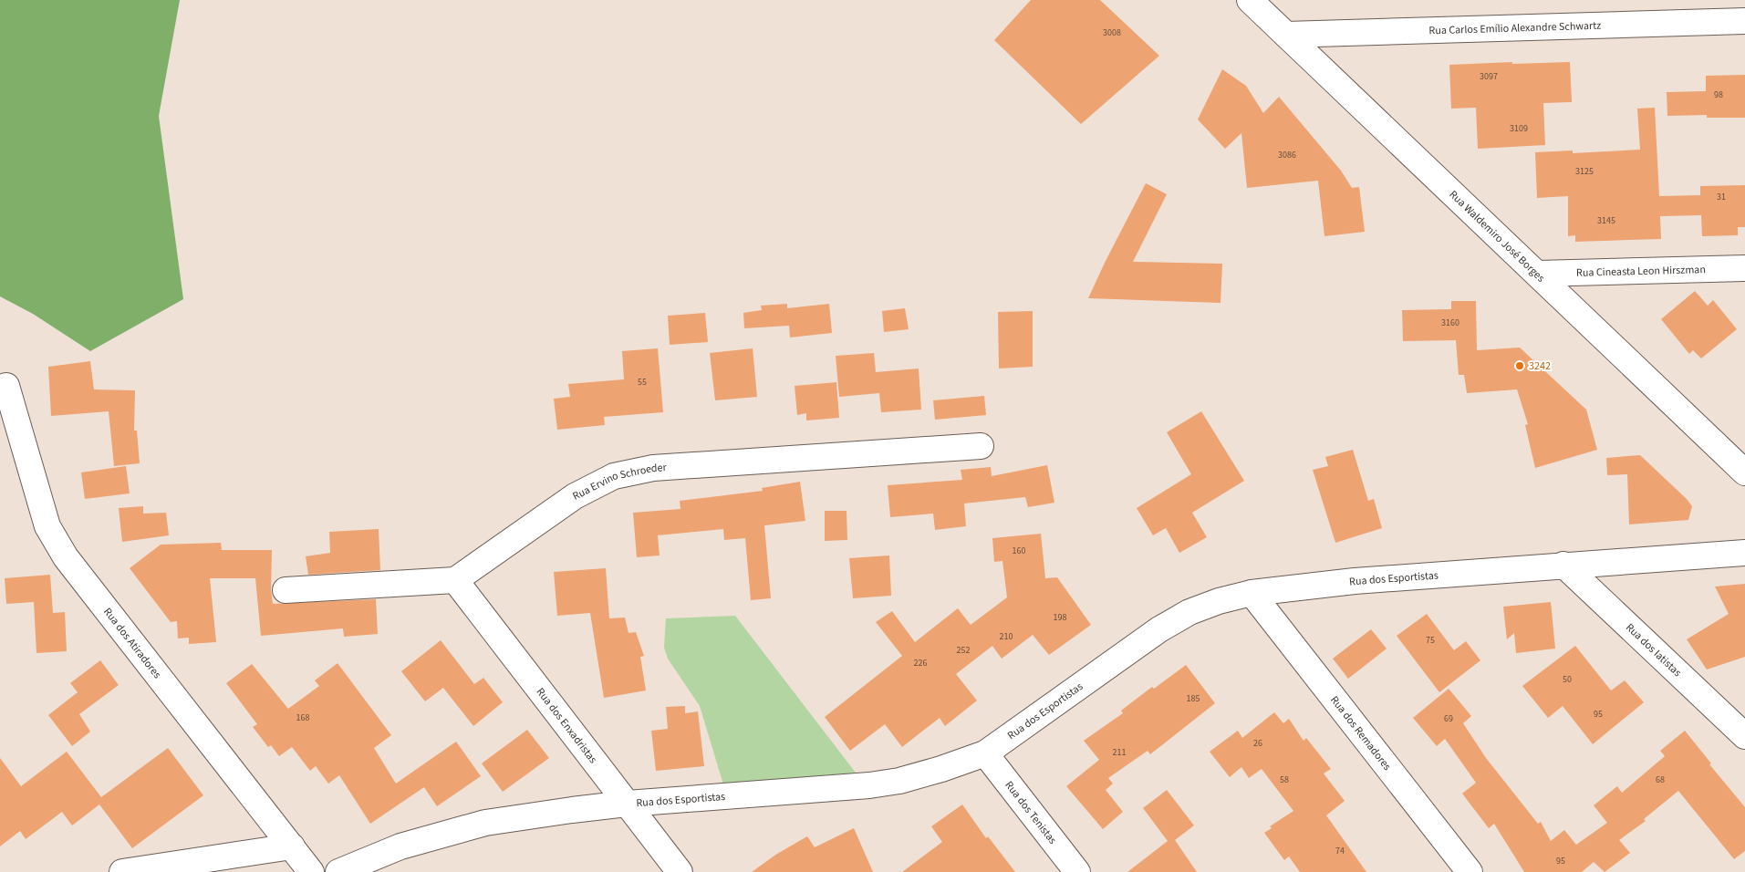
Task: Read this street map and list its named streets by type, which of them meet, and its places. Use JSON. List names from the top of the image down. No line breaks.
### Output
{"streets":{"street":["Rua Carlos Emílio Alexandre Schwartz","Rua Waldemiro José Borges","Rua Cineasta Leon Hirszman","Rua Ervino Schroeder","Rua dos Esportistas","Rua dos Atiradores","Rua dos Iatistas","Rua dos Enxadristas","Rua dos Remadores","Rua dos Tenistas"]},"crossings":[["Rua Carlos Emílio Alexandre Schwartz","Rua Waldemiro José Borges"],["Rua Waldemiro José Borges","Rua Cineasta Leon Hirszman"],["Rua Ervino Schroeder","Rua dos Enxadristas"],["Rua dos Esportistas","Rua dos Iatistas"],["Rua dos Esportistas","Rua dos Enxadristas"],["Rua dos Esportistas","Rua dos Remadores"],["Rua dos Esportistas","Rua dos Tenistas"]],"places":["3242"],"house_numbers":["3008","3097","98","3109","3086","3125","31","3145","3160","55","160","198","210","75","252","226","50","185","95","168","69","26","211","58","68","74","95"]}
